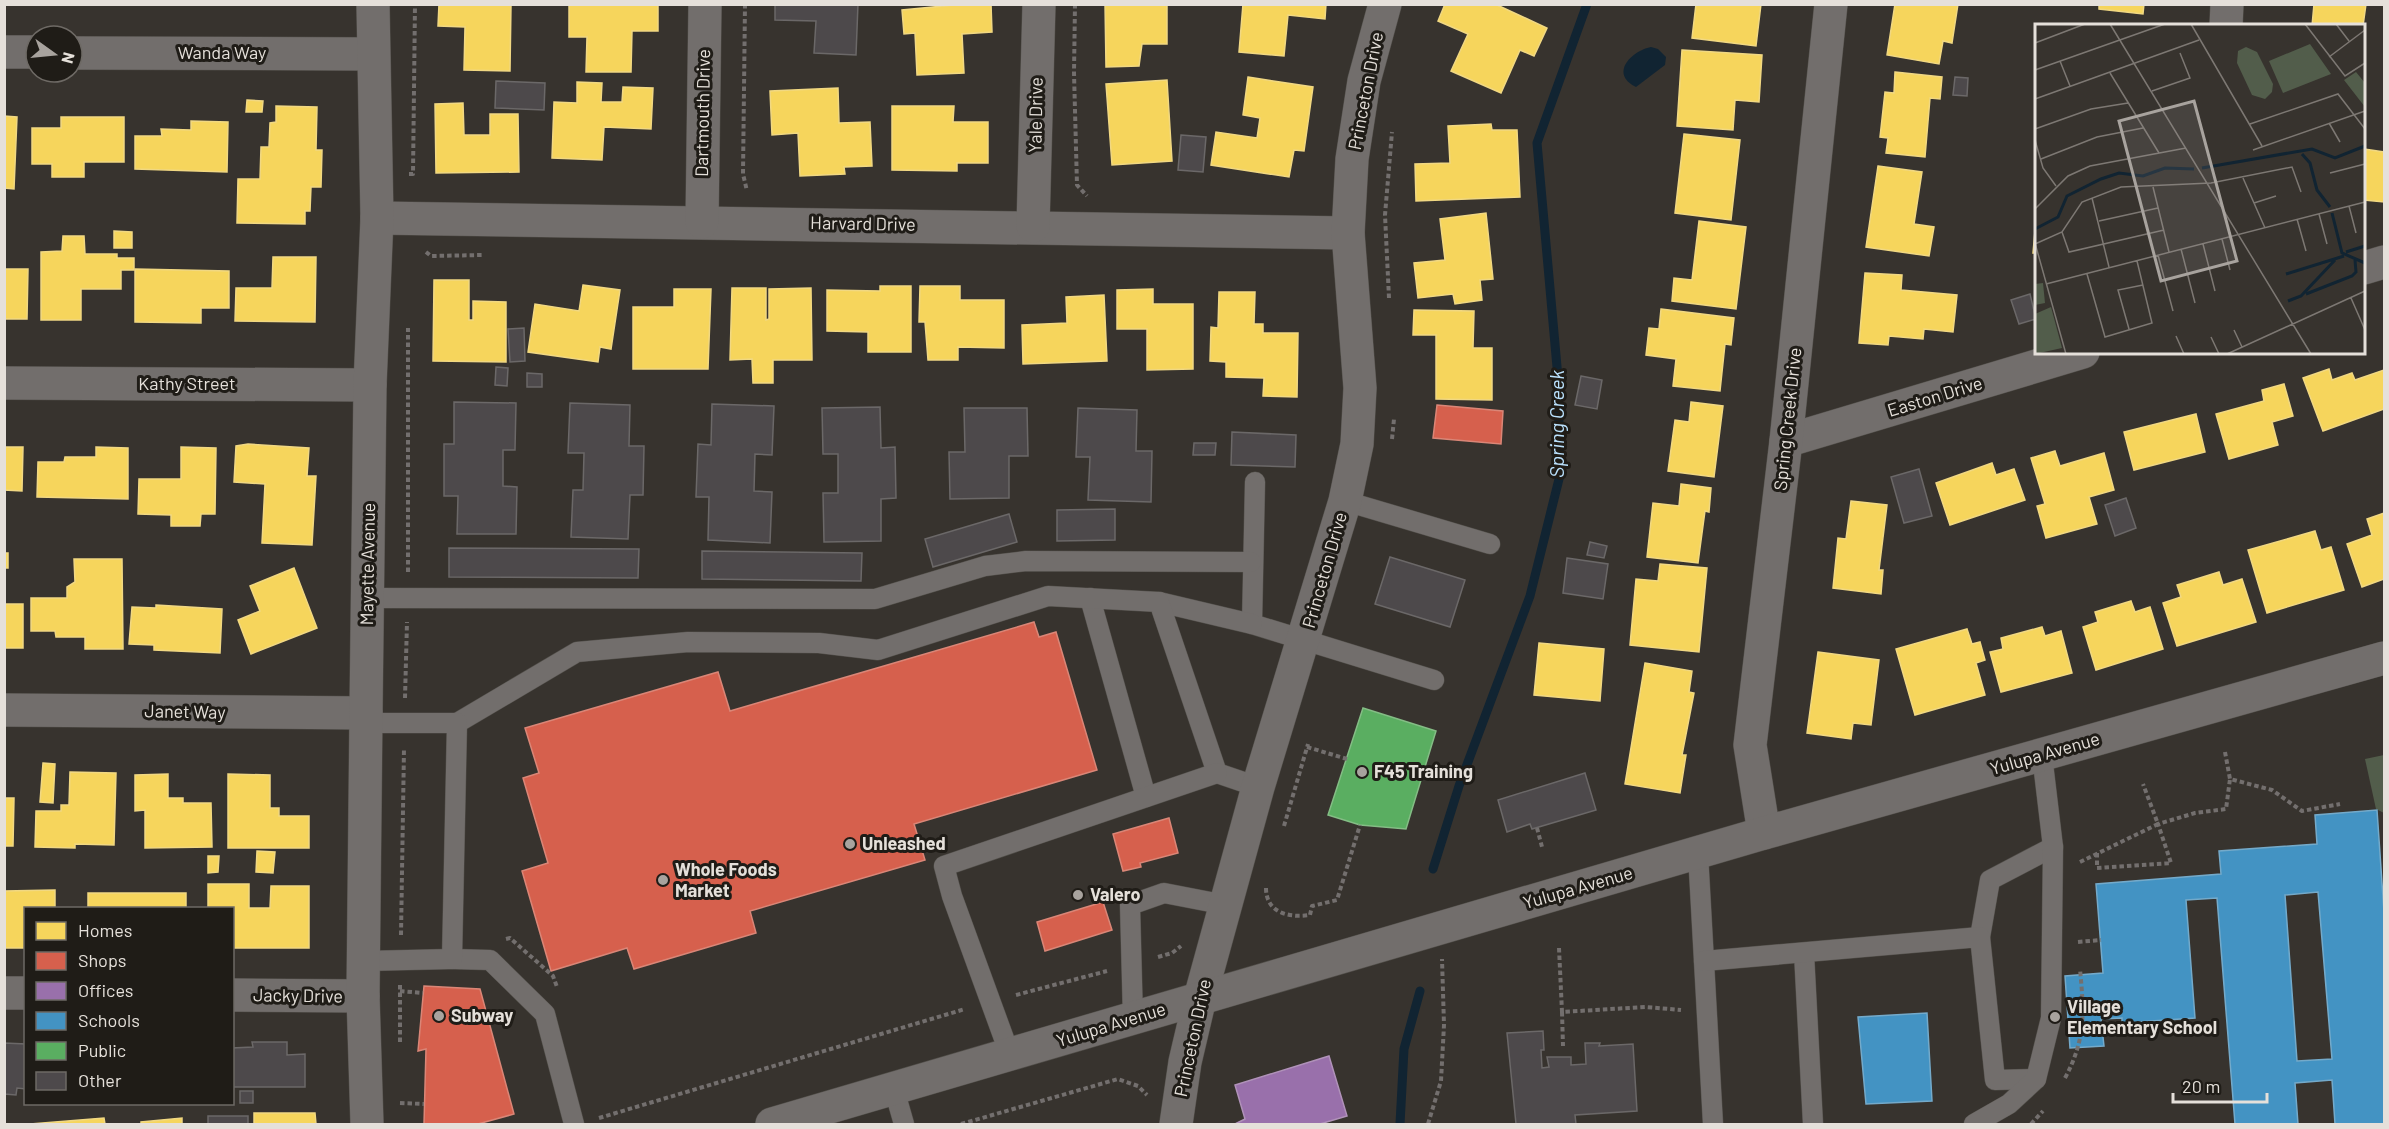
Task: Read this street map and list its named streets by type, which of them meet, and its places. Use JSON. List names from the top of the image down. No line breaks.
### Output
{"streets":{"street":["Wanda Way","Princeton Drive","Dartmouth Drive","Yale Drive","Harvard Drive","Kathy Street","Easton Drive","Spring Creek Drive","Mayette Avenue","Janet Way","Yulupa Avenue","Jacky Drive"]},"crossings":[["Wanda Way","Mayette Avenue"],["Princeton Drive","Harvard Drive"],["Princeton Drive","Yulupa Avenue"],["Dartmouth Drive","Harvard Drive"],["Yale Drive","Harvard Drive"],["Harvard Drive","Mayette Avenue"],["Kathy Street","Mayette Avenue"],["Easton Drive","Spring Creek Drive"],["Spring Creek Drive","Yulupa Avenue"],["Mayette Avenue","Janet Way"],["Mayette Avenue","Jacky Drive"]],"water":["Spring Creek"],"places":["F45 Training","Unleashed","Whole Foods Market","Valero","Subway","Village Elementary School"],"legend":["Homes","Shops","Offices","Schools","Public","Other"],"scale_bar":"20 m","north":"right"}
